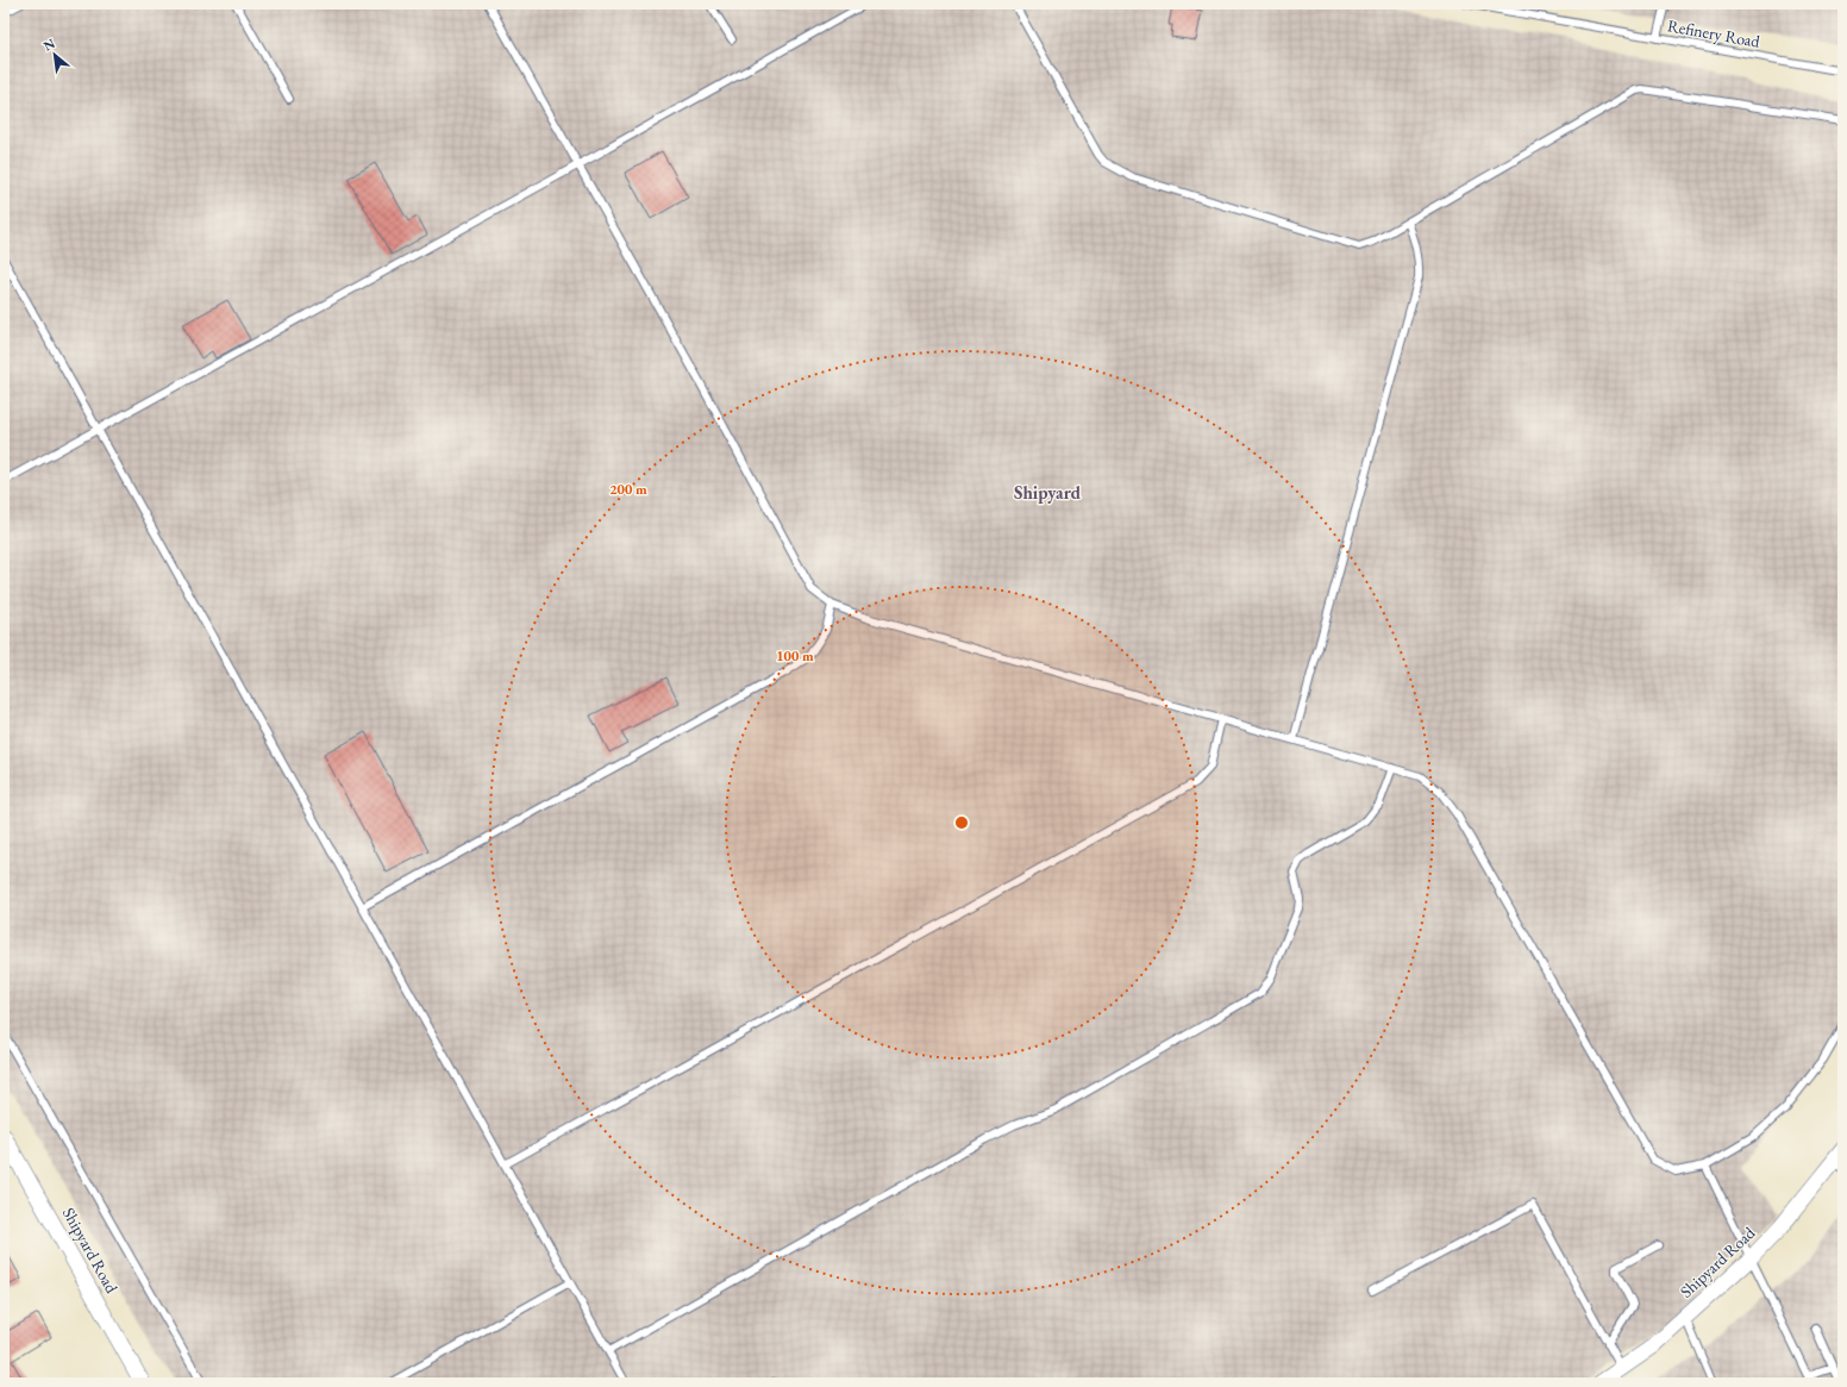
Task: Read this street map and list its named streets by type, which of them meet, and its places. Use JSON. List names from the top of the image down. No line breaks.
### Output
{"streets":{"street":["Shipyard Road"],"lane":["Refinery Road"]},"districts":["Shipyard"],"north":"top left","rings":["200 m","100 m"]}
